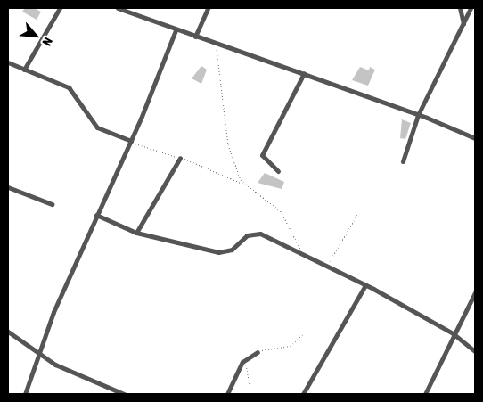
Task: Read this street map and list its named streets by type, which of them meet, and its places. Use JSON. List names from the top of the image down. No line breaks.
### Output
{"north":"bottom right"}
